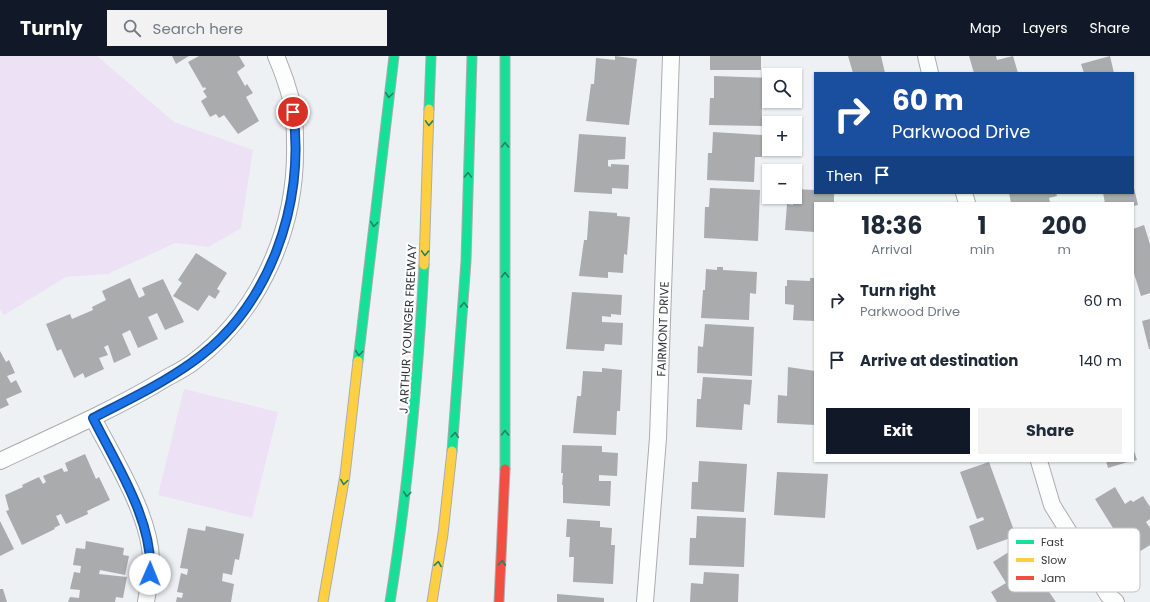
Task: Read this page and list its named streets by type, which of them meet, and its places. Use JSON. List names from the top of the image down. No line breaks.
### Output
{"streets":{"highway":["J ARTHUR YOUNGER FREEWAY"],"street":["FAIRMONT DRIVE"]},"legend":["Fast","Slow","Jam"],"page":{"header":"Turnly","search":"Search here","nav":["Map","Layers","Share"],"map_buttons":["+","−"],"turn":["60 m","Parkwood Drive"],"then":"Then","eta":["18:36","Arrival","1","min","200","m"],"list":[{"name":"Turn right","note":"Parkwood Drive","value":"60 m"},{"name":"Arrive at destination","value":"140 m"}],"buttons":["Exit","Share"]}}
